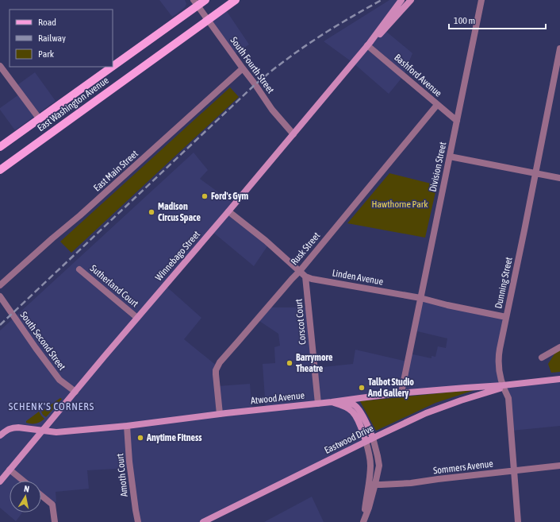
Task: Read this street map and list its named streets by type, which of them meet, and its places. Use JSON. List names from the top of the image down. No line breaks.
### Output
{"streets":{"main road":["East Washington Avenue"],"street":["South Fourth Street","Bashford Avenue","Division Street","East Main Street","Rusk Street","Winnebago Street","Linden Avenue","Dunning Street","Sutherland Court","Corscot Court","South Second Street","Atwood Avenue","Eastwood Drive","Sommers Avenue","Amoth Court"]},"crossings":[["South Fourth Street","East Washington Avenue"],["South Fourth Street","East Main Street"],["South Fourth Street","Winnebago Street"],["Bashford Avenue","Division Street"],["Bashford Avenue","Rusk Street"],["Bashford Avenue","Winnebago Street"],["Division Street","Linden Avenue"],["Division Street","Atwood Avenue"],["Rusk Street","Linden Avenue"],["Rusk Street","Atwood Avenue"],["Winnebago Street","Linden Avenue"],["Winnebago Street","Sutherland Court"],["Winnebago Street","South Second Street"],["Winnebago Street","Atwood Avenue"],["Linden Avenue","Dunning Street"],["Linden Avenue","Corscot Court"],["Dunning Street","Atwood Avenue"],["Dunning Street","Eastwood Drive"],["Dunning Street","Sommers Avenue"],["Corscot Court","Atwood Avenue"],["Atwood Avenue","Eastwood Drive"],["Atwood Avenue","Amoth Court"]],"districts":["SCHENK'S CORNERS"],"parks":["Hawthorne Park"],"places":["Ford's Gym","Madison Circus Space","Barrymore Theatre","Talbot Studio And Gallery","Anytime Fitness"],"legend":["Road","Railway","Park"],"scale_bar":"100 m","north":"top"}
